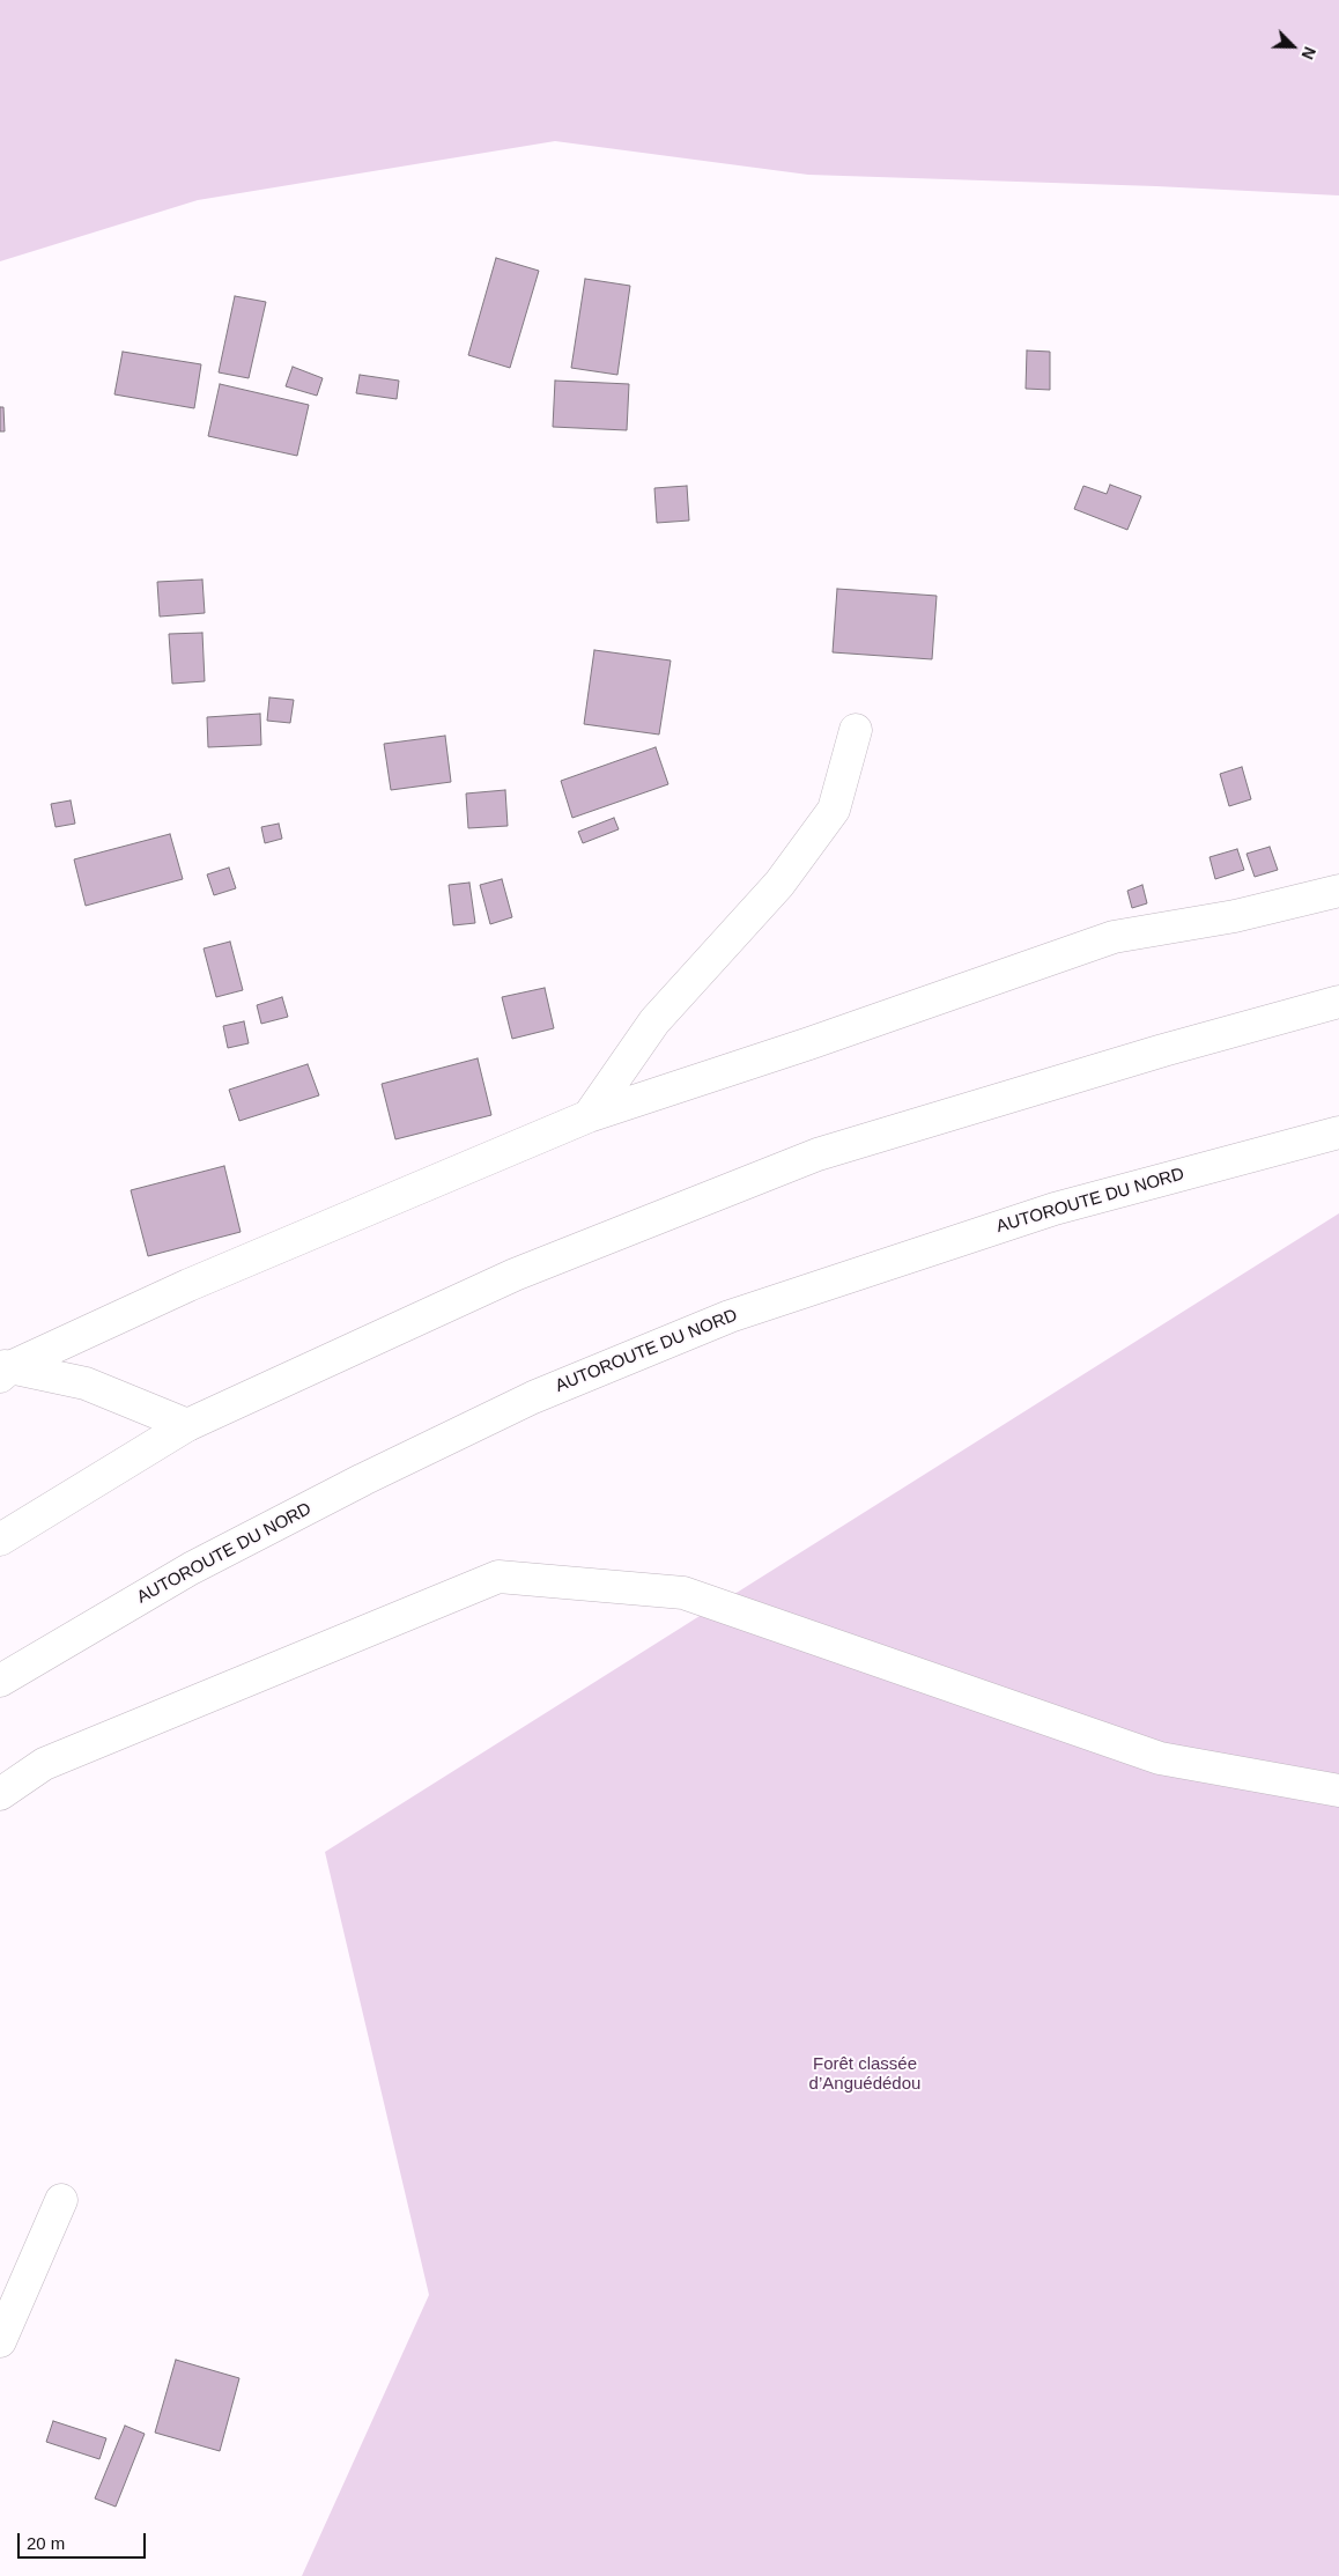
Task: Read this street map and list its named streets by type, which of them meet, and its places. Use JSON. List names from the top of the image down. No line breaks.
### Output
{"streets":{"main road":["AUTOROUTE DU NORD"]},"parks":["Forêt classée d’Anguédédou"],"scale_bar":"20 m","north":"bottom right"}
